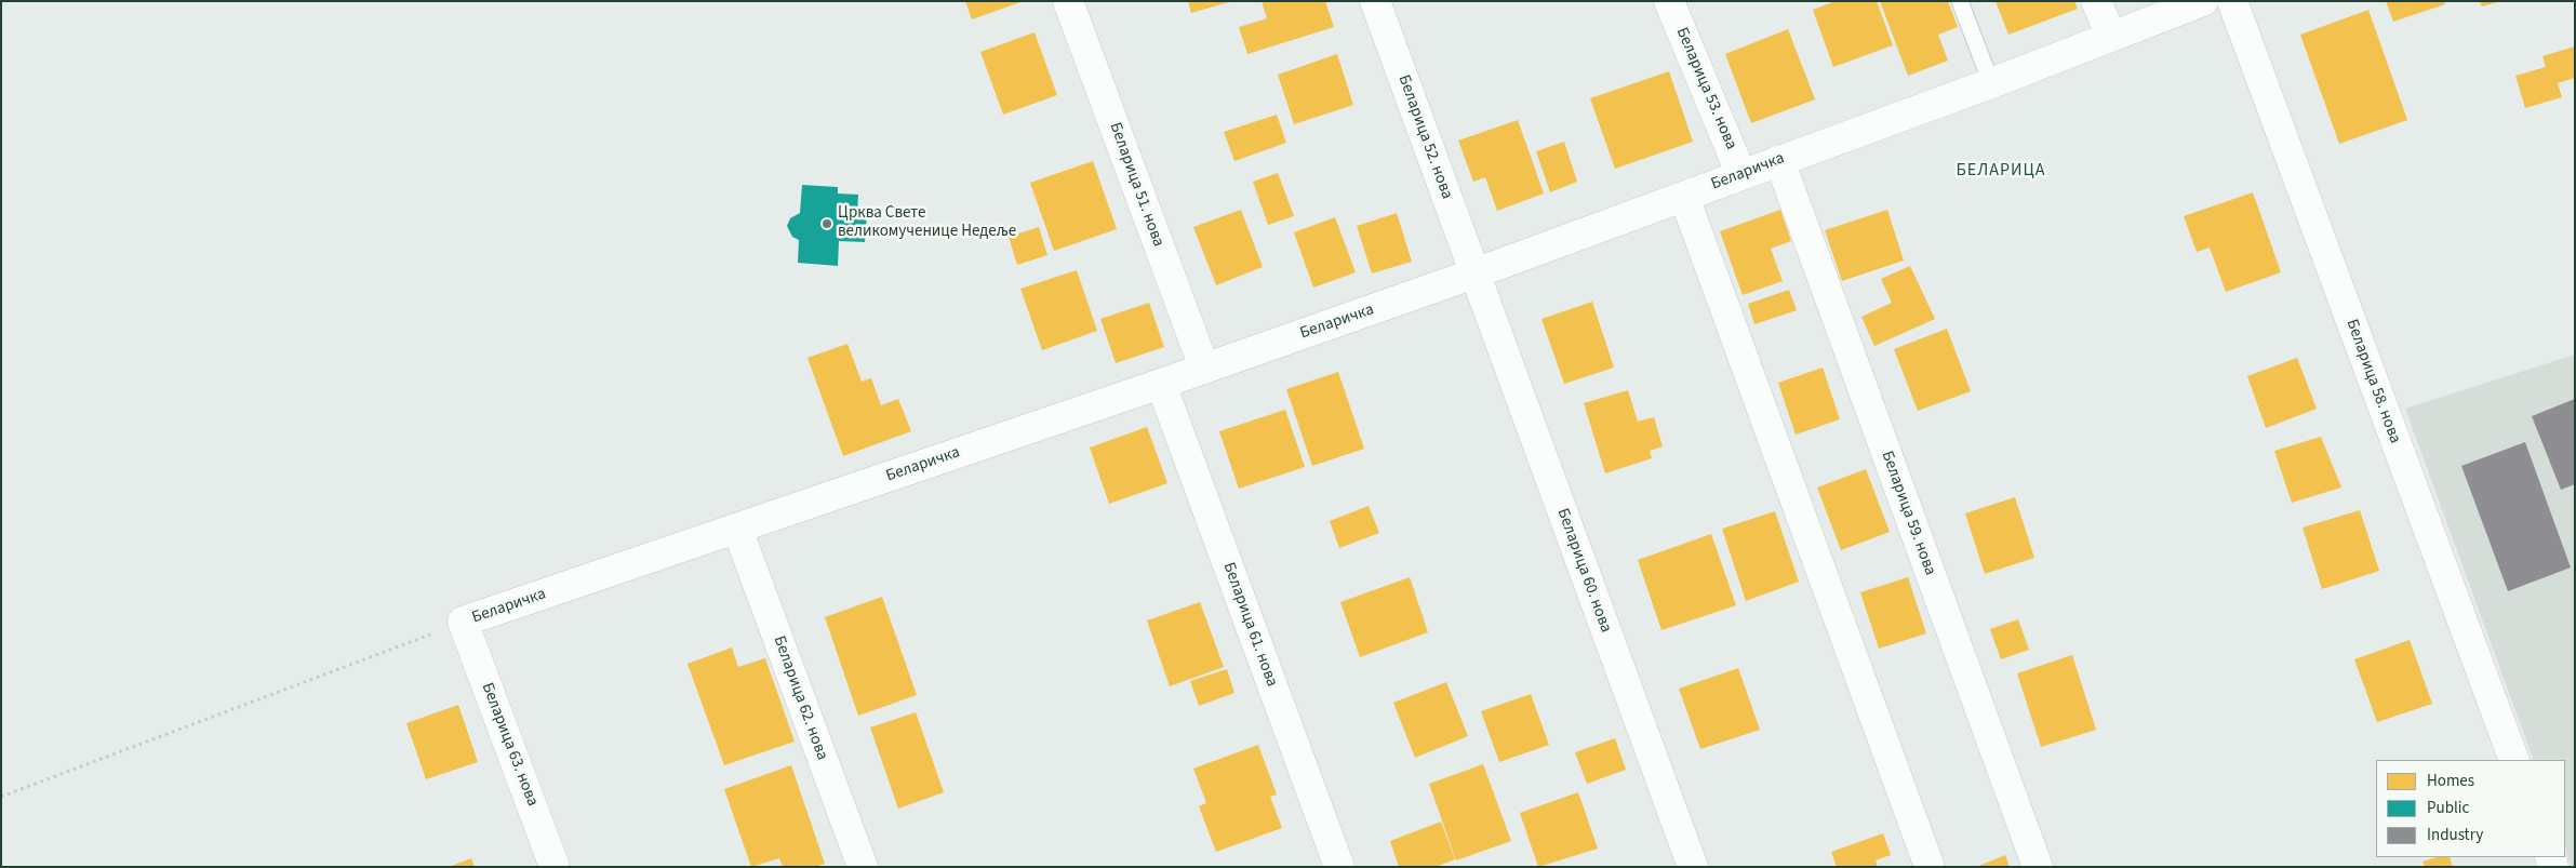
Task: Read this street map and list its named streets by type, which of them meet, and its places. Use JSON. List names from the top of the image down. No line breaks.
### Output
{"streets":{"street":["Беларица 53. нова","Беларица 52. нова","Беларичка","Беларица 51. нова","Беларица 58. нова","Беларица 59. нова","Беларица 60. нова","Беларица 61. нова","Беларица 62. нова","Беларица 63. нова"]},"crossings":[["Беларица 53. нова","Беларичка"],["Беларица 52. нова","Беларичка"],["Беларица 52. нова","Беларица 60. нова"],["Беларичка","Беларица 51. нова"],["Беларичка","Беларица 59. нова"],["Беларичка","Беларица 60. нова"],["Беларичка","Беларица 61. нова"],["Беларичка","Беларица 62. нова"],["Беларичка","Беларица 63. нова"]],"districts":["БЕЛАРИЦА"],"places":["Црква Свете великомученице Недеље"],"legend":["Homes","Public","Industry"]}
